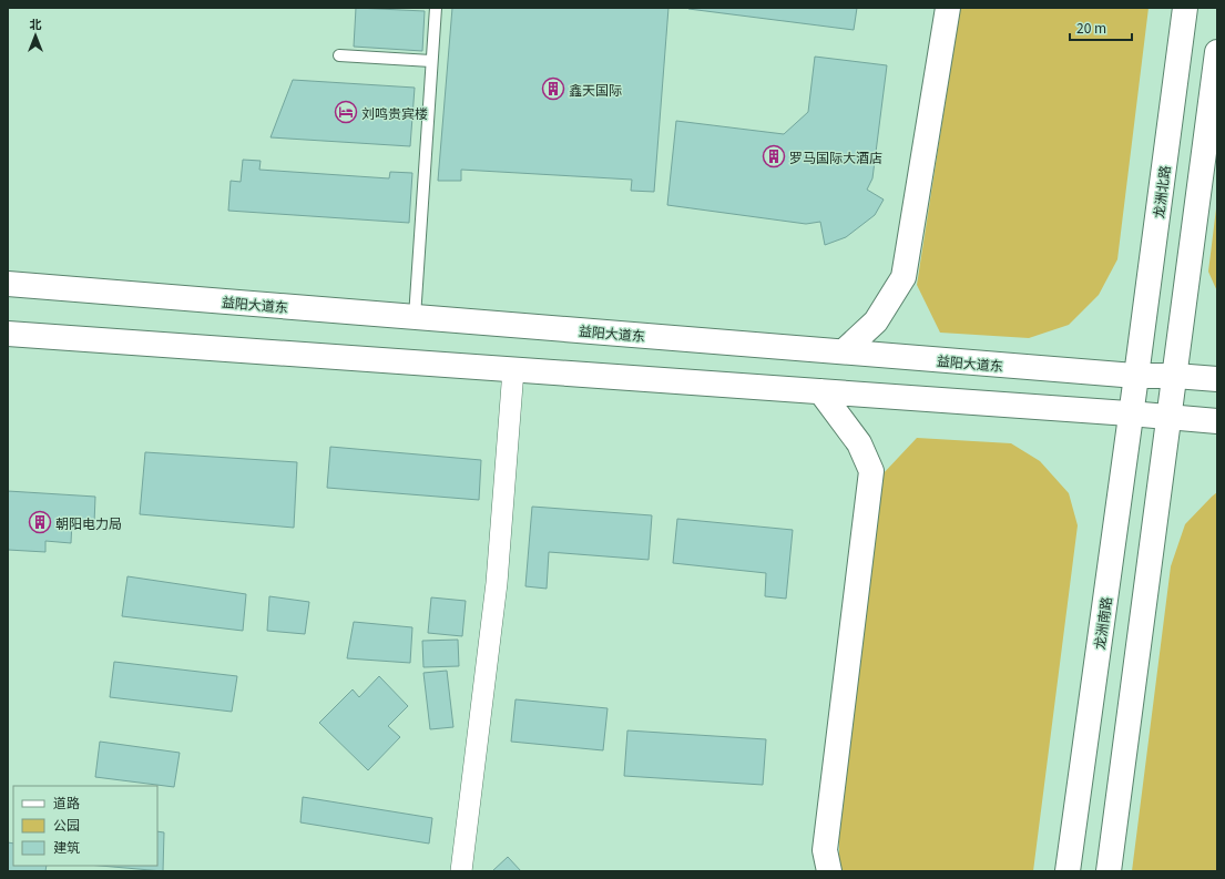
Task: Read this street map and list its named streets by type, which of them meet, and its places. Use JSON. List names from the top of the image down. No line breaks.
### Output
{"streets":{"main road":["龙洲北路","益阳大道东","龙洲南路"]},"crossings":[["龙洲北路","益阳大道东"],["龙洲北路","龙洲南路"],["益阳大道东","龙洲南路"]],"places":{"building":["鑫天国际","罗马国际大酒店","朝阳电力局"],"hotel":["刘鸣贵宾楼"]},"legend":["道路","公园","建筑"],"scale_bar":"20 m","north":"top"}
